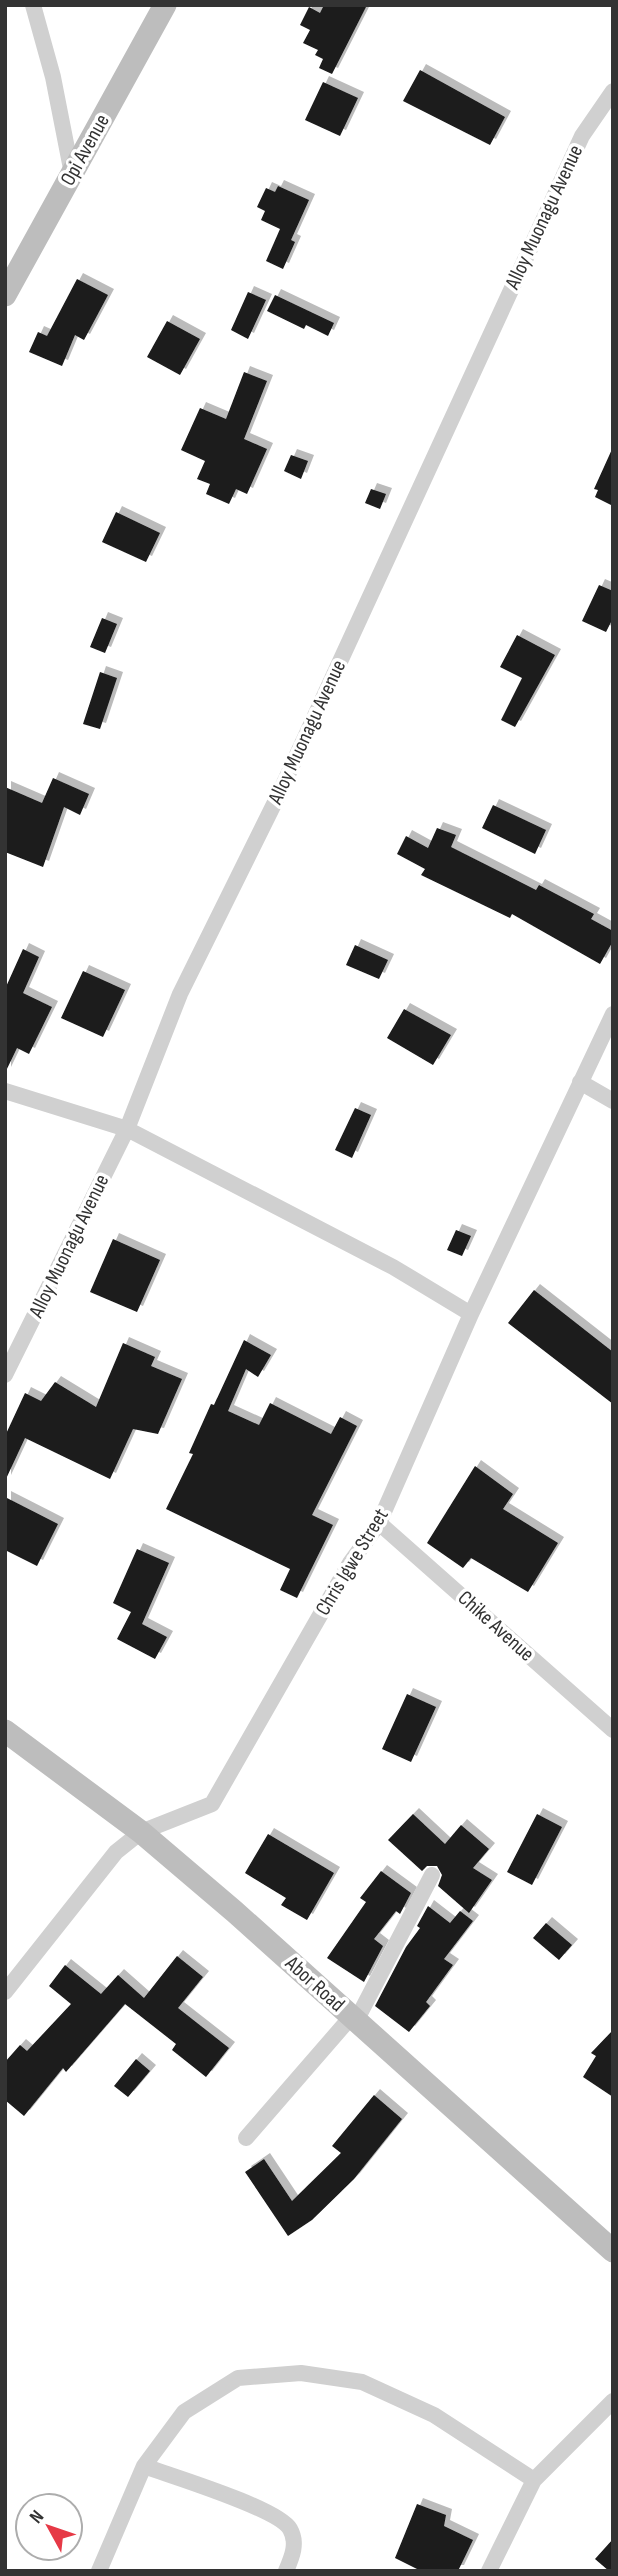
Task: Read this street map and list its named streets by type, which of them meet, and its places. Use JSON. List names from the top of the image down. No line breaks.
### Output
{"streets":{"street":["Opi Avenue","Alloy Muonagu Avenue","Chris Igwe Street","Chike Avenue","Abor Road"]},"crossings":[["Chris Igwe Street","Chike Avenue"],["Chris Igwe Street","Abor Road"]],"north":"top left"}
